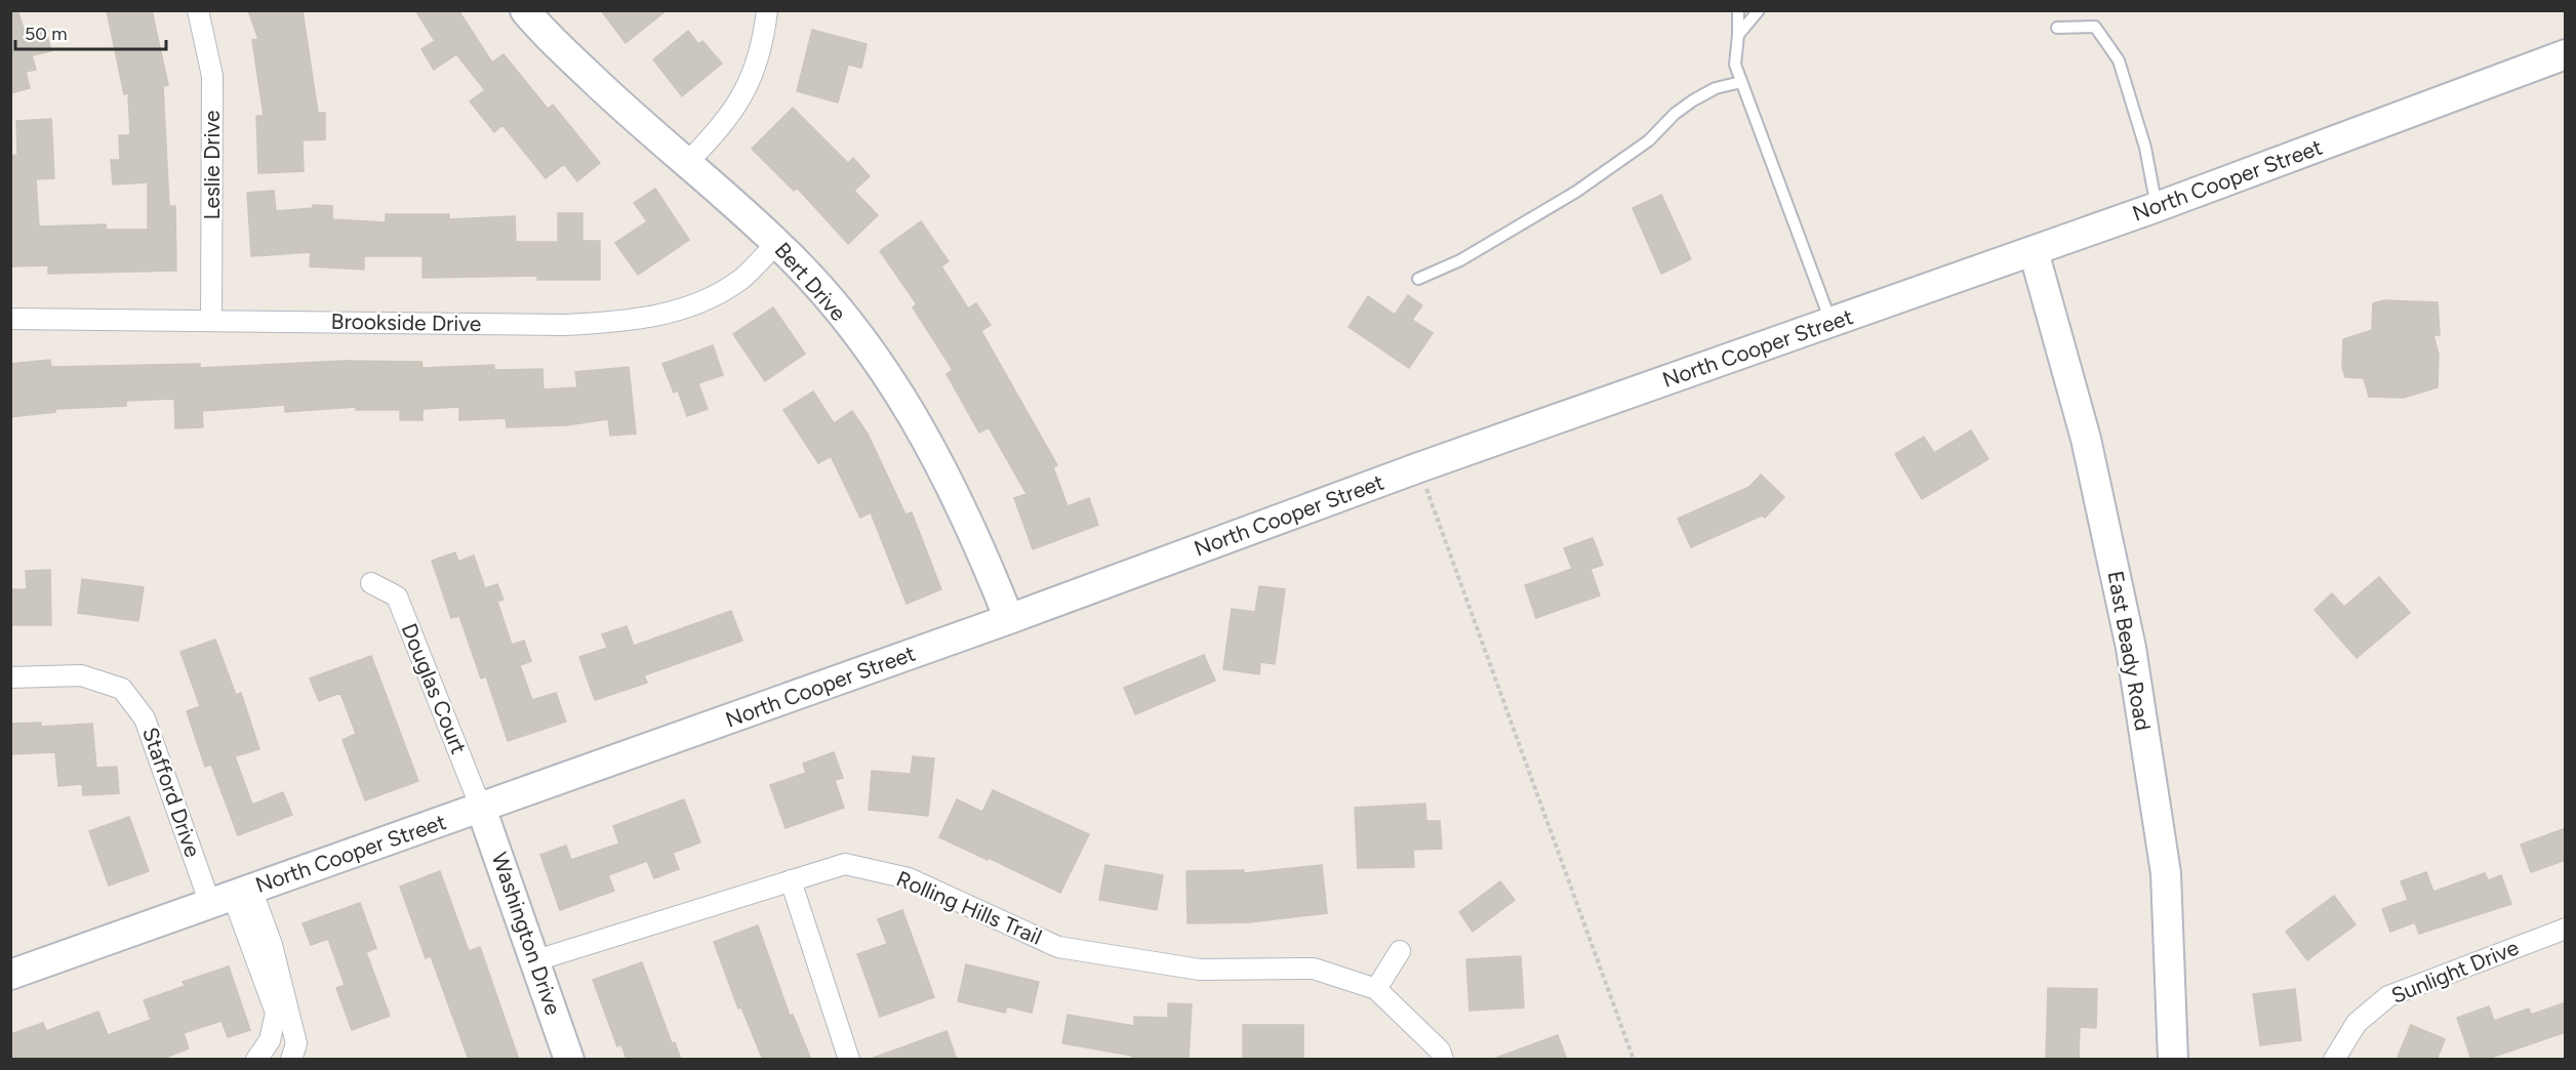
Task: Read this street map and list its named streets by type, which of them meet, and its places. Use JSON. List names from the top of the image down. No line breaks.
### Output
{"streets":{"main road":["North Cooper Street","Bert Drive","East Beady Road","Washington Drive"],"street":["Leslie Drive","Brookside Drive","Douglas Court","Stafford Drive","Rolling Hills Trail","Sunlight Drive"]},"crossings":[["Leslie Drive","Brookside Drive"],["North Cooper Street","Bert Drive"],["North Cooper Street","East Beady Road"],["North Cooper Street","Douglas Court"],["North Cooper Street","Stafford Drive"],["North Cooper Street","Washington Drive"],["Bert Drive","Brookside Drive"],["Douglas Court","Washington Drive"],["Rolling Hills Trail","Washington Drive"]],"scale_bar":"50 m"}
